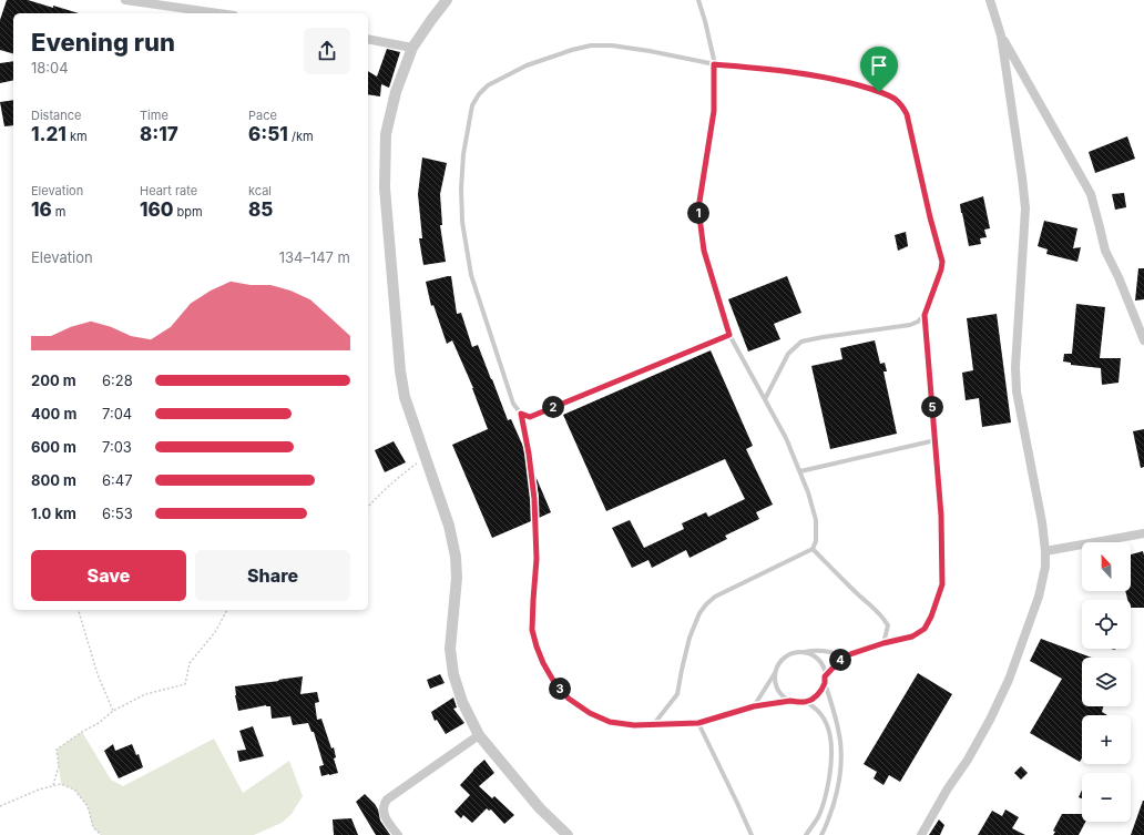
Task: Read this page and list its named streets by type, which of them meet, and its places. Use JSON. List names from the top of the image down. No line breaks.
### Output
{"north":"top","page":{"heading":["Evening run","18:04"],"stats":[["Distance","1.21 km"],["Time","8:17"],["Pace","6:51 /km"],["Elevation","16 m"],["Heart rate","160 bpm"],["kcal","85"]],"pins":["1","2","5","4","3"],"chart":["Elevation","134–147 m"],"list":[{"name":"200 m","note":"6:28"},{"name":"400 m","note":"7:04"},{"name":"600 m","note":"7:03"},{"name":"800 m","note":"6:47"},{"name":"1.0 km","note":"6:53"}],"buttons":["Save","Share"],"map_buttons":["+","−"]}}
